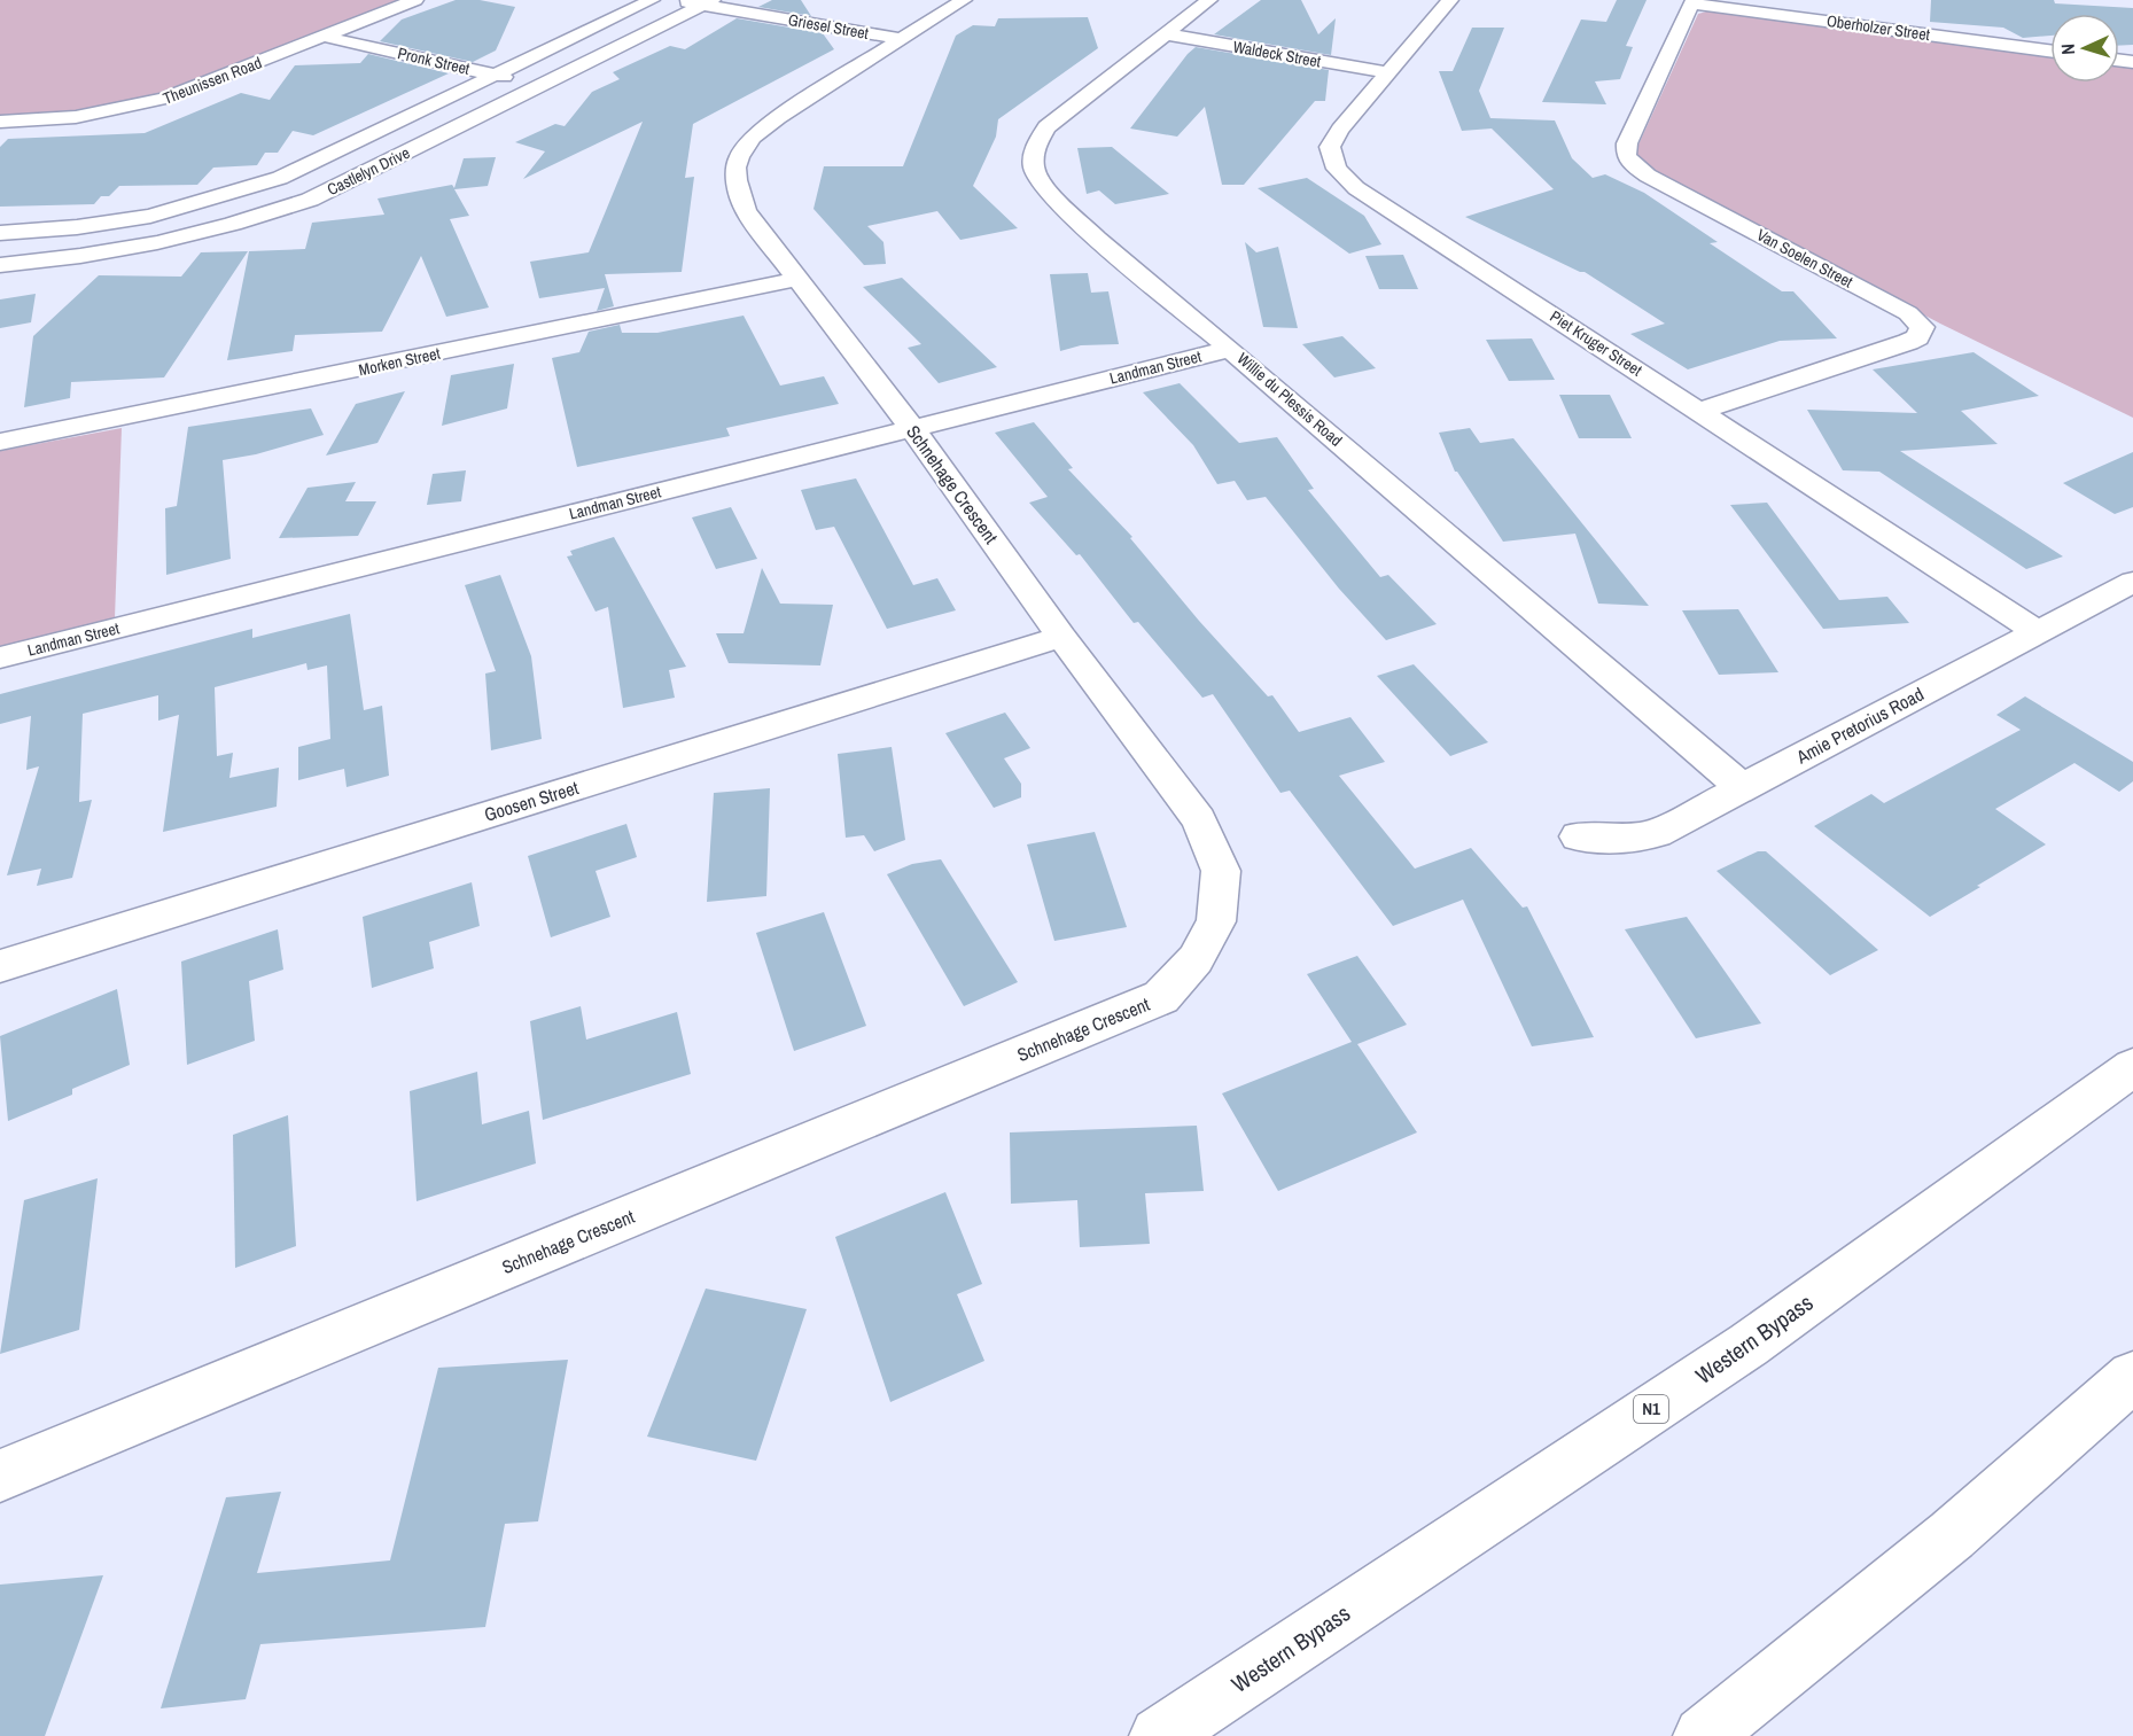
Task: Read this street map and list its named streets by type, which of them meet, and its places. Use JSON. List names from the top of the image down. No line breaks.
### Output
{"streets":{"main road":["Griesel Street","Oberholzer Street","Waldeck Street","Pronk Street","Theunissen Road","Castlelyn Drive","Van Soelen Street","Piet Kruger Street","Morken Street","Landman Street","Willie du Plessis Road","Schnehage Crescent","Amie Pretorius Road","Goosen Street","Western Bypass","N1"]},"crossings":[["Griesel Street","Castlelyn Drive"],["Griesel Street","Schnehage Crescent"],["Oberholzer Street","Van Soelen Street"],["Waldeck Street","Piet Kruger Street"],["Waldeck Street","Willie du Plessis Road"],["Pronk Street","Theunissen Road"],["Pronk Street","Castlelyn Drive"],["Van Soelen Street","Piet Kruger Street"],["Piet Kruger Street","Amie Pretorius Road"],["Morken Street","Schnehage Crescent"],["Landman Street","Willie du Plessis Road"],["Landman Street","Schnehage Crescent"],["Willie du Plessis Road","Amie Pretorius Road"],["Schnehage Crescent","Goosen Street"]],"north":"left"}
